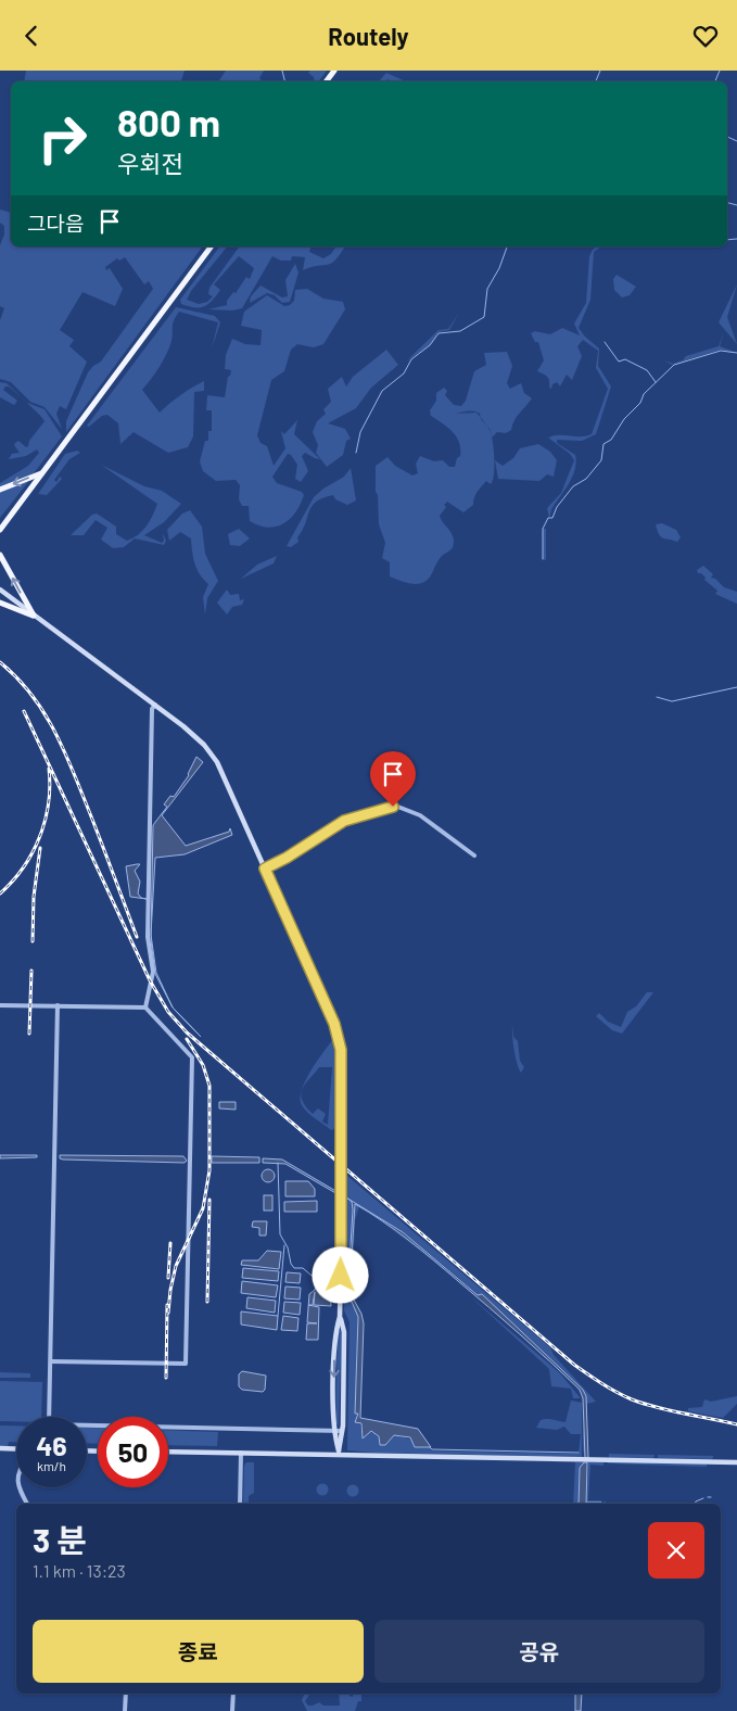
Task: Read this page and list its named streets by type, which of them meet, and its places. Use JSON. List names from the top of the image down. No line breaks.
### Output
{"page":{"header":"Routely","turn":["800 m","우회전"],"then":"그다음","speed":"46 km/h","limit":"50","heading":["3 분","1.1 km · 13:23"],"buttons":["종료","공유"]}}
